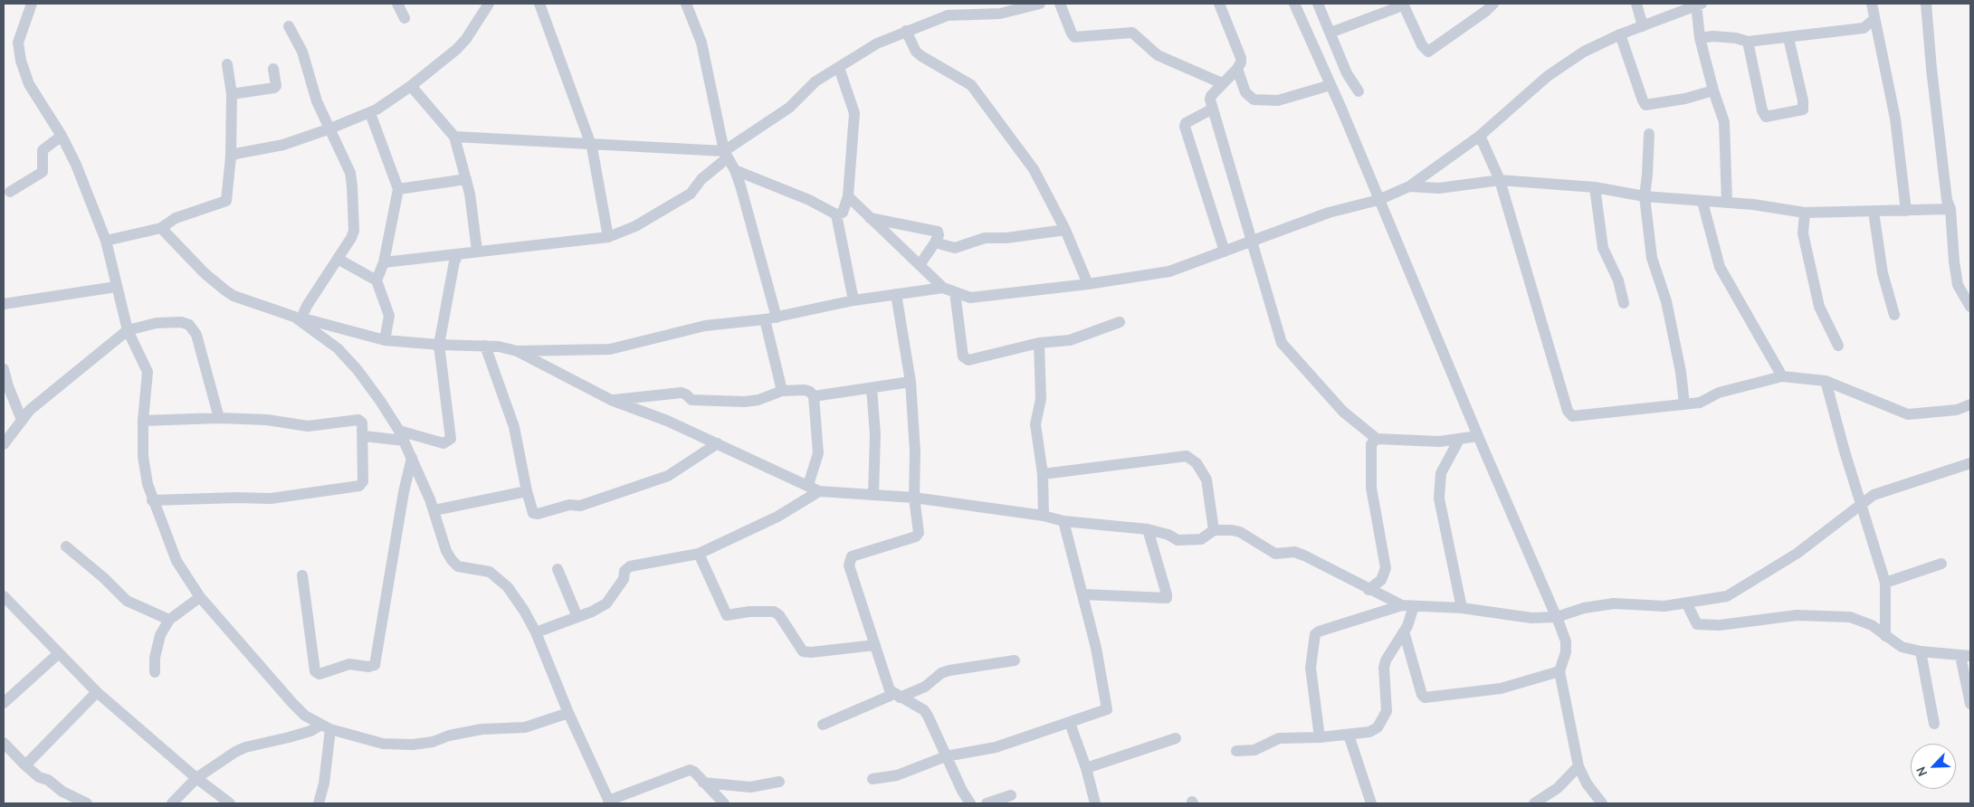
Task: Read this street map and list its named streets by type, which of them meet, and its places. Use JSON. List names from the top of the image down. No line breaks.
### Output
{"north":"bottom left"}
